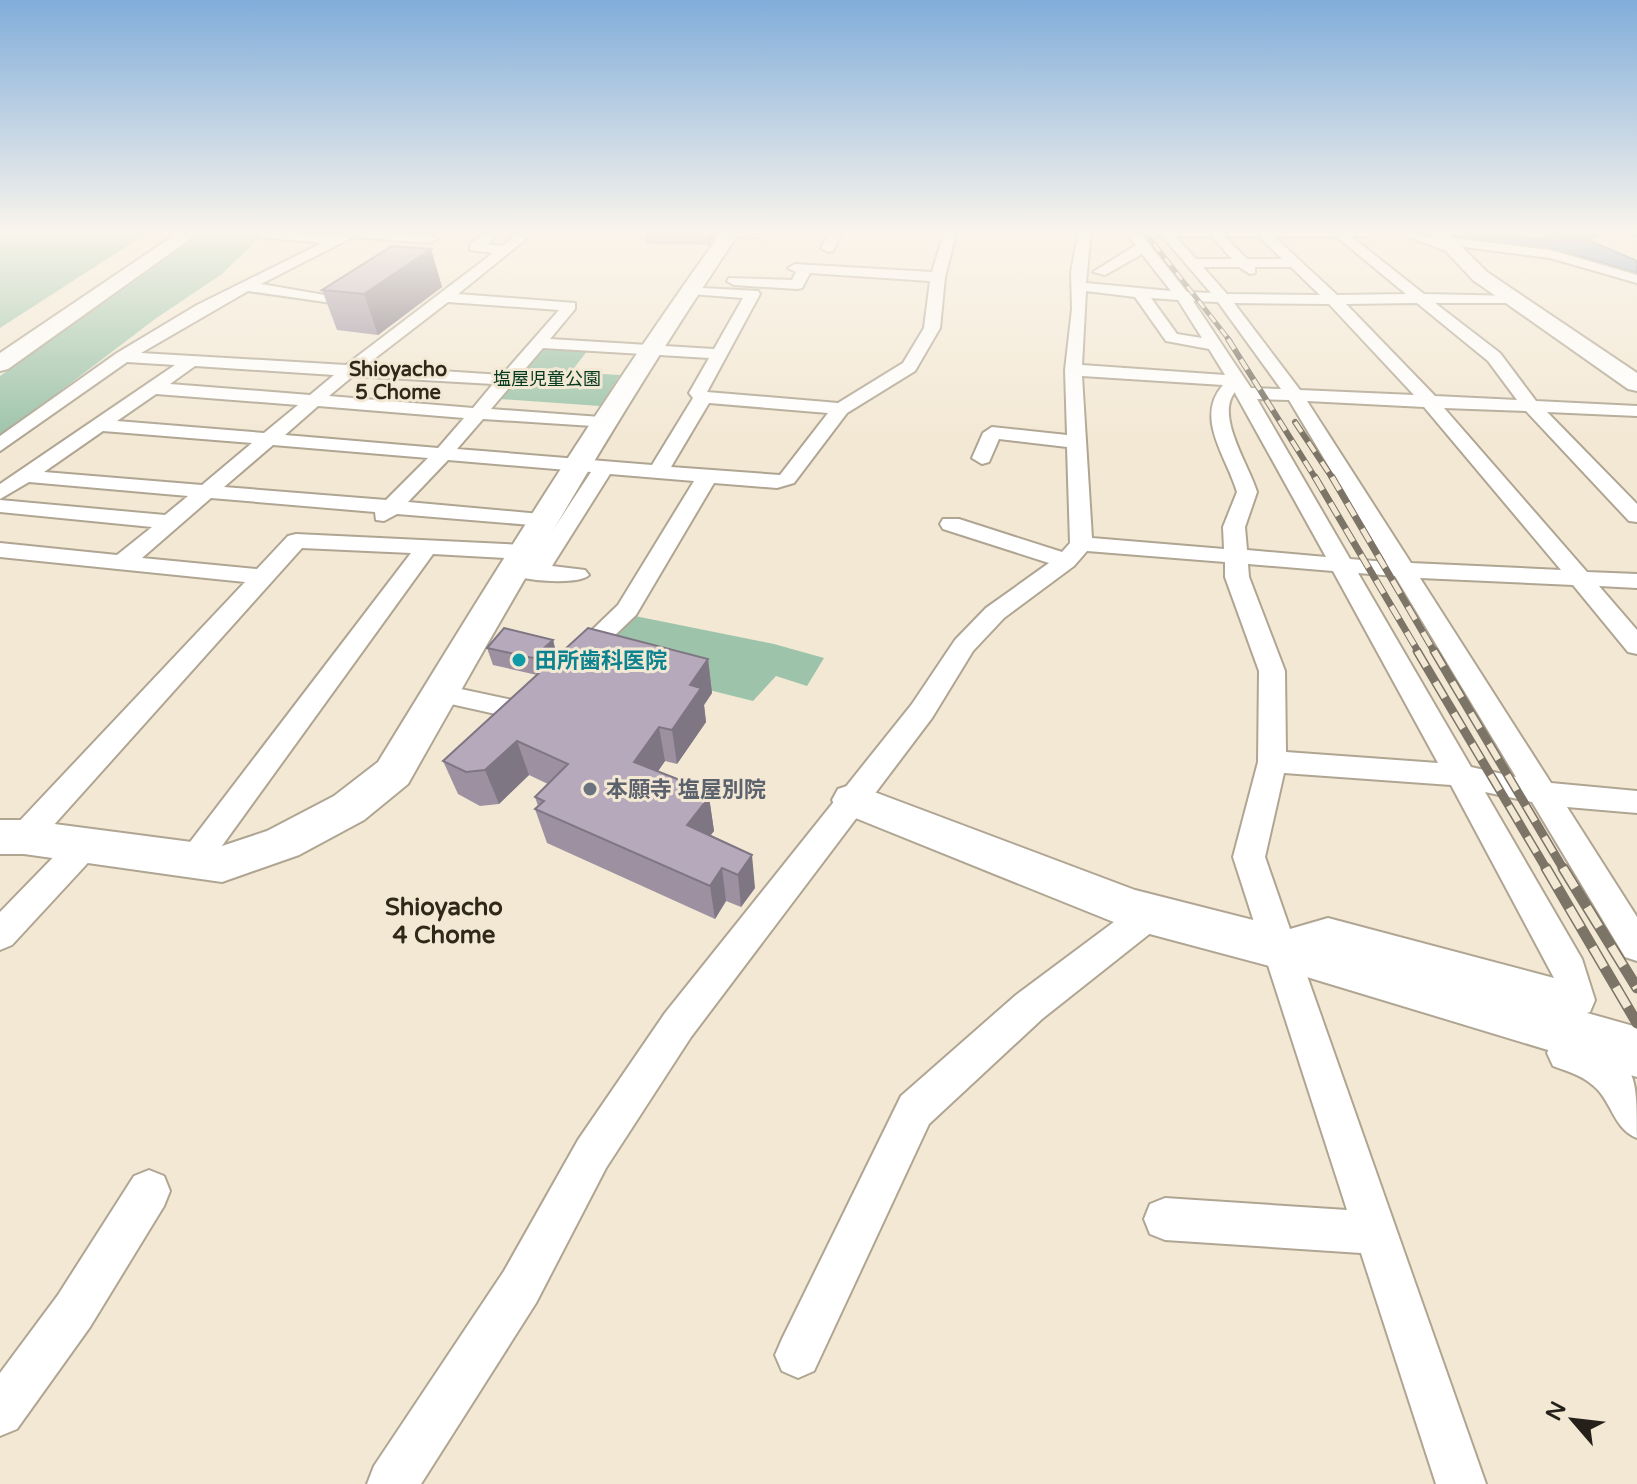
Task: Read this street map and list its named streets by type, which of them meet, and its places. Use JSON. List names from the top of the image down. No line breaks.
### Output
{"districts":["Shioyacho 5 Chome","Shioyacho 4 Chome"],"parks":["塩屋児童公園"],"places":["田所歯科医院","本願寺 塩屋別院"],"north":"top left"}
